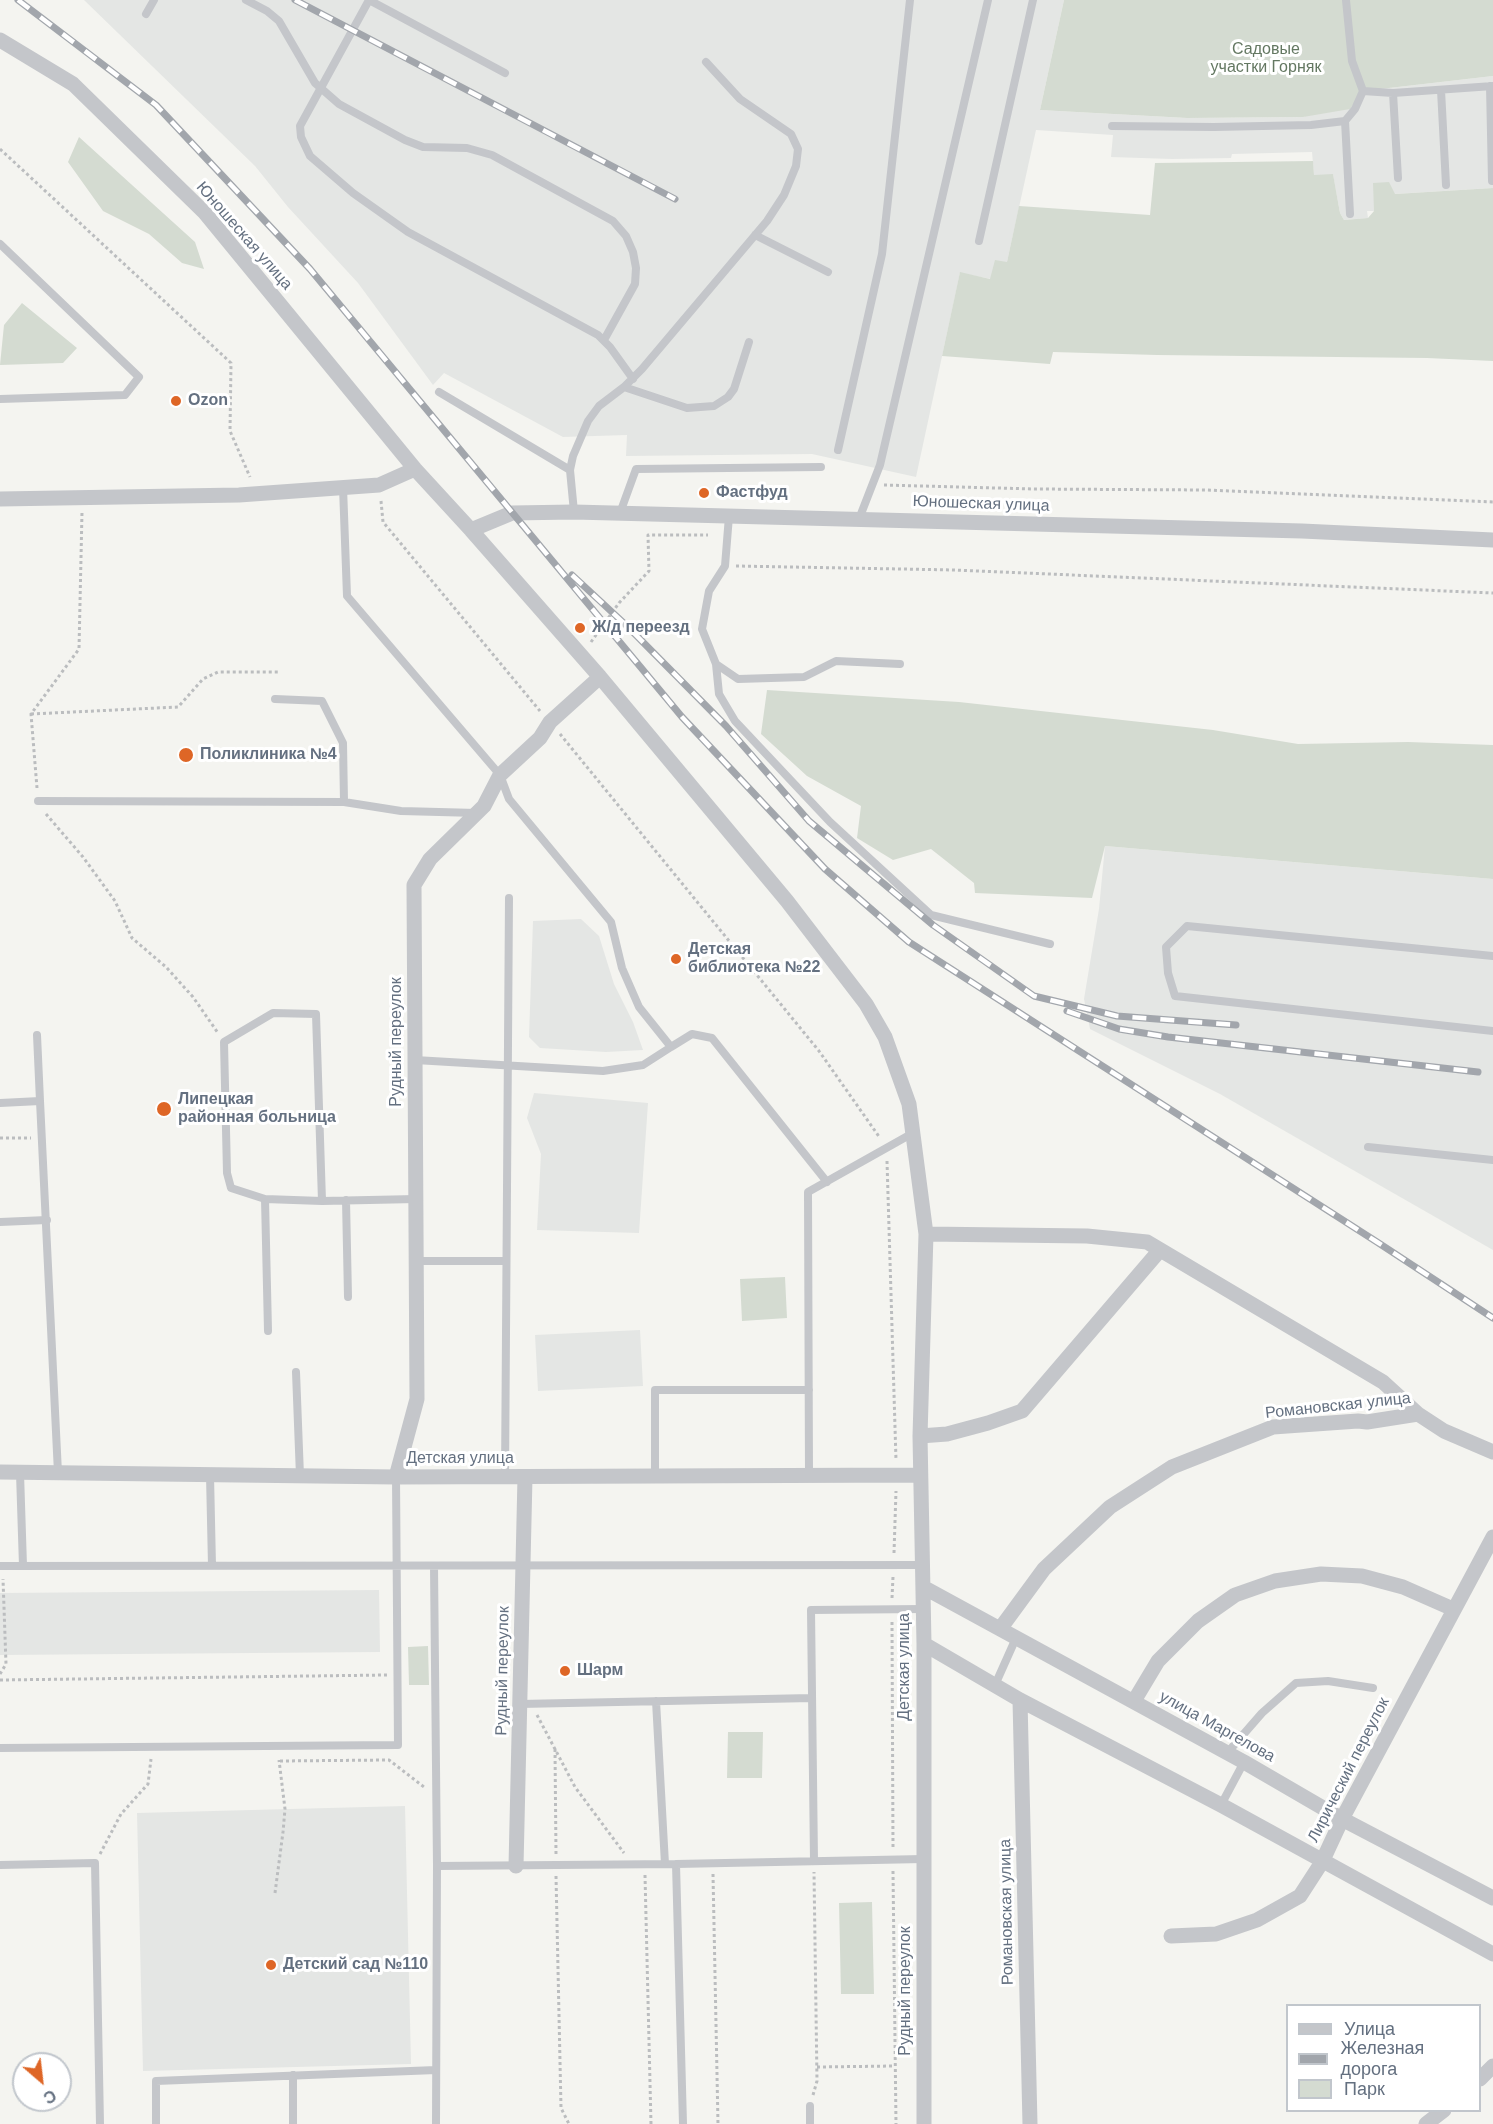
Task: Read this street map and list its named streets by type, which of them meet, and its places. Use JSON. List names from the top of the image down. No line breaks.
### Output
{"streets":{"street":["Юношеская улица","Рудный переулок","Романовская улица","Детская улица","улица Маргелова","Лирический переулок"]},"crossings":[["Юношеская улица","Рудный переулок"],["Юношеская улица","Детская улица"],["Рудный переулок","Детская улица"],["Романовская улица","улица Маргелова"],["Детская улица","улица Маргелова"],["улица Маргелова","Лирический переулок"]],"parks":["Садовые участки Горняк"],"places":["Ozon","Фастфуд","Ж/д переезд","Поликлиника №4","Детская библиотека №22","Липецкая районная больница","Шарм","Детский сад №110"],"legend":["Улица","Железная дорога","Парк"],"north":"bottom right"}
